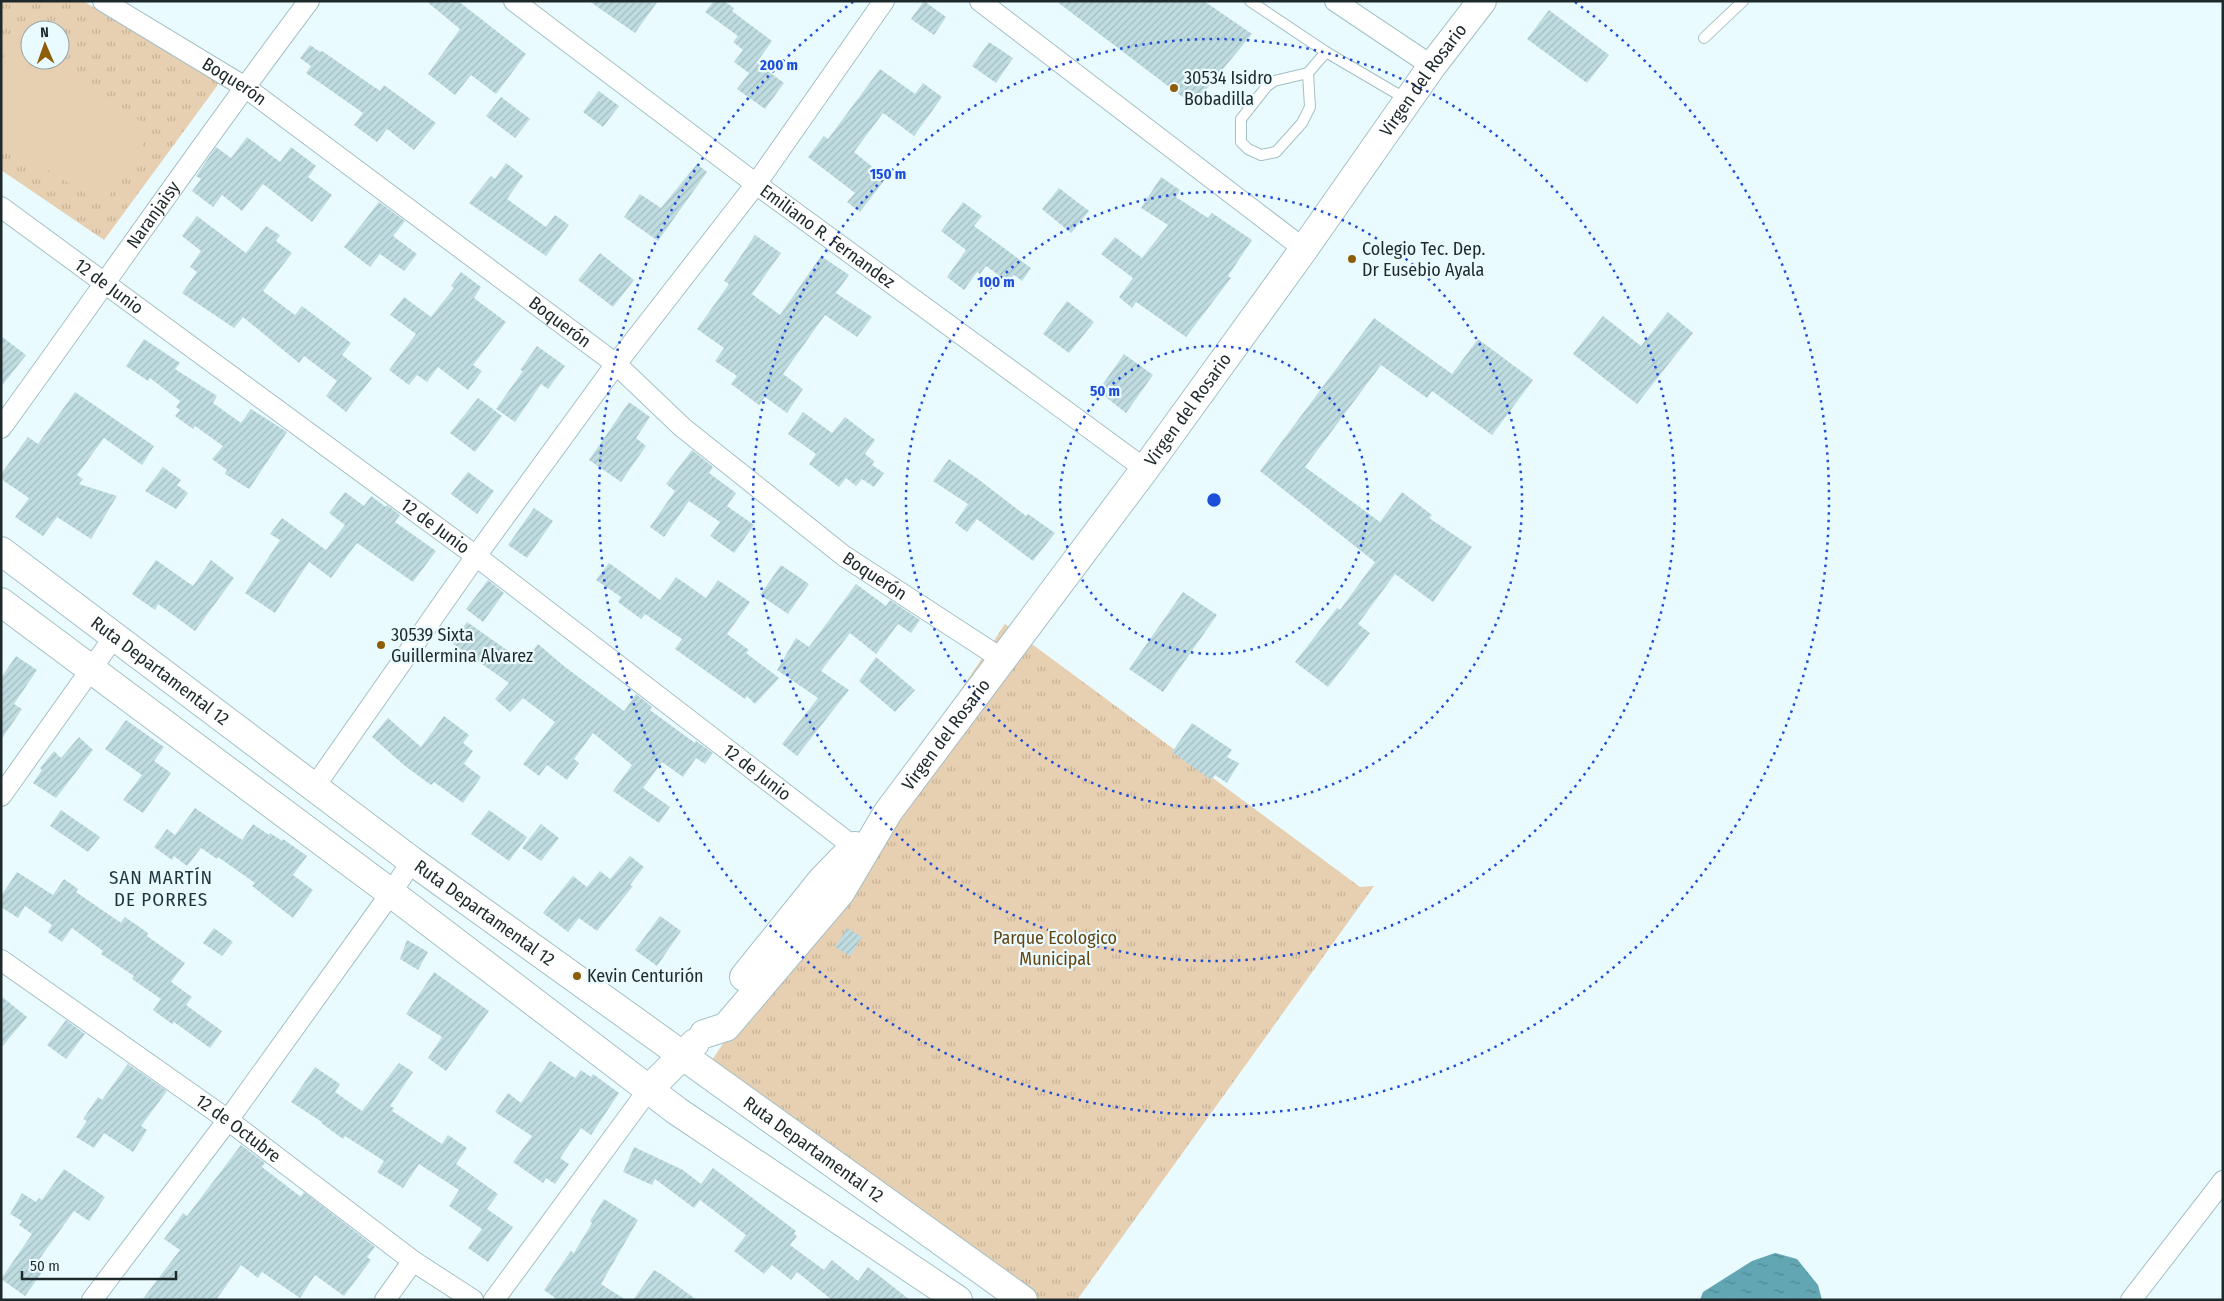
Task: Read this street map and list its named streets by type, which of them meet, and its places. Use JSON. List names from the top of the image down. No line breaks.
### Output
{"streets":{"main road":["Virgen del Rosario","Ruta Departamental 12"],"street":["Boquerón","Naranjaisy","Emiliano R. Fernandez","12 de Junio","12 de Octubre"]},"crossings":[["Virgen del Rosario","Boquerón"],["Virgen del Rosario","Emiliano R. Fernandez"],["Virgen del Rosario","12 de Junio"],["Virgen del Rosario","Ruta Departamental 12"],["Boquerón","Naranjaisy"],["Naranjaisy","12 de Junio"]],"districts":["SAN MARTÍN DE PORRES"],"parks":["Parque Ecologico Municipal"],"places":["30534 Isidro Bobadilla","Colegio Tec. Dep. Dr Eusebio Ayala","30539 Sixta Guillermina Alvarez","Kevin Centurión"],"scale_bar":"50 m","north":"top","rings":["200 m","150 m","100 m","50 m"]}
